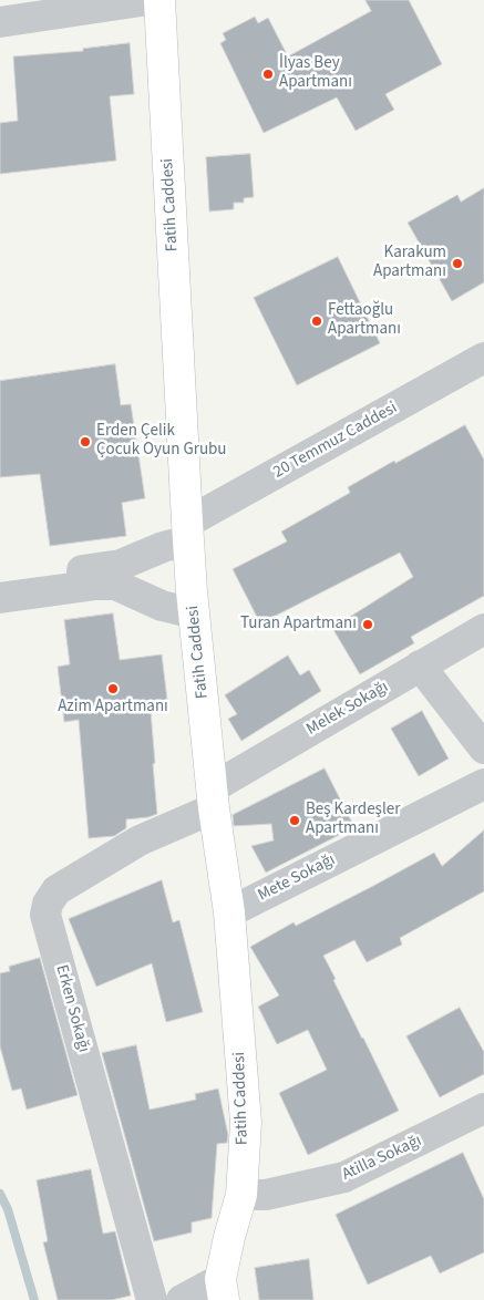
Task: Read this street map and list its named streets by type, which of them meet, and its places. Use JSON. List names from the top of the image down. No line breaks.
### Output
{"streets":{"main road":["Fatih Caddesi"],"street":["20 Temmuz Caddesi","Melek Sokağı","Mete Sokağı","Erken Sokağı","Atilla Sokağı"]},"crossings":[["Fatih Caddesi","20 Temmuz Caddesi"],["Fatih Caddesi","Melek Sokağı"],["Fatih Caddesi","Mete Sokağı"],["Fatih Caddesi","Erken Sokağı"],["Fatih Caddesi","Atilla Sokağı"],["Melek Sokağı","Erken Sokağı"]],"places":["İlyas Bey Apartmanı","Karakum Apartmanı","Fettaoğlu Apartmanı","Erden Çelik Çocuk Oyun Grubu","Turan Apartmanı","Azim Apartmanı","Beş Kardeşler Apartmanı"]}
